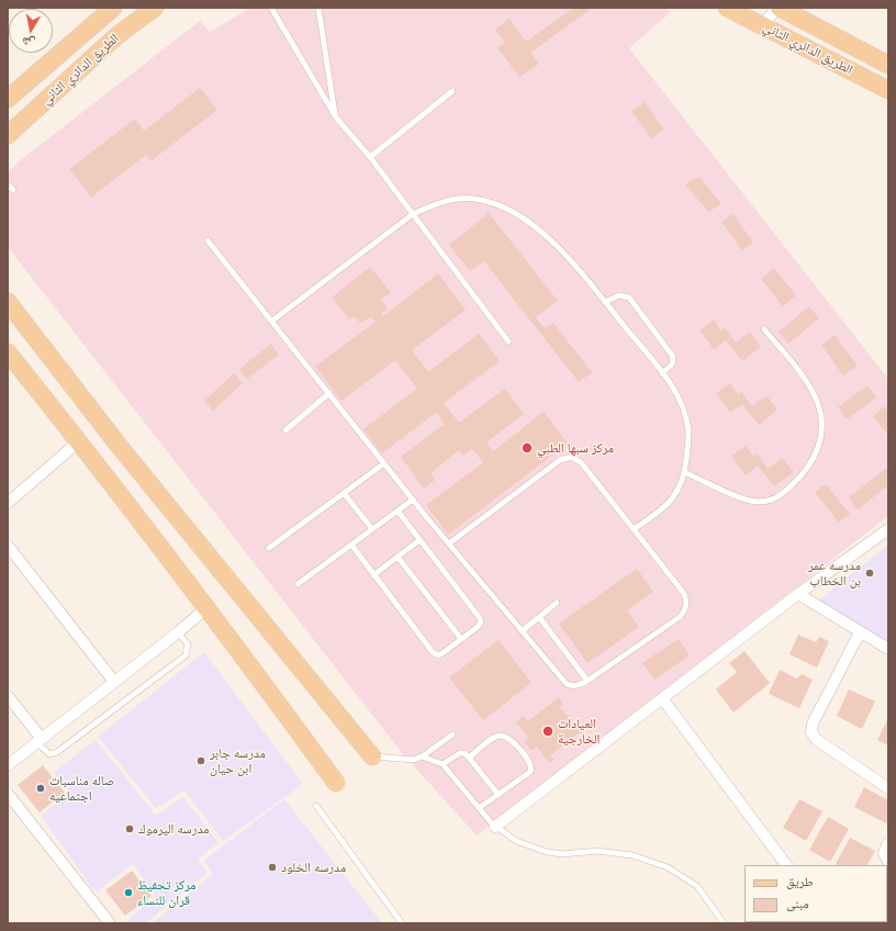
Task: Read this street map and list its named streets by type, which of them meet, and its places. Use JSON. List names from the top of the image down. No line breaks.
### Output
{"streets":{"main road":["الطريق الدائري الثاني"]},"places":["مركز سبها الطبي","مدرسه عمر بن الخطاب","العيادات الخارجية","مدرسه جابر ابن حيان","صاله مناسبات اجتماعيه","مدرسه اليرموك","مدرسه الخلود","مركز تحفيظ قران للنساء"],"legend":["طريق","مبنى"],"north":"bottom"}
